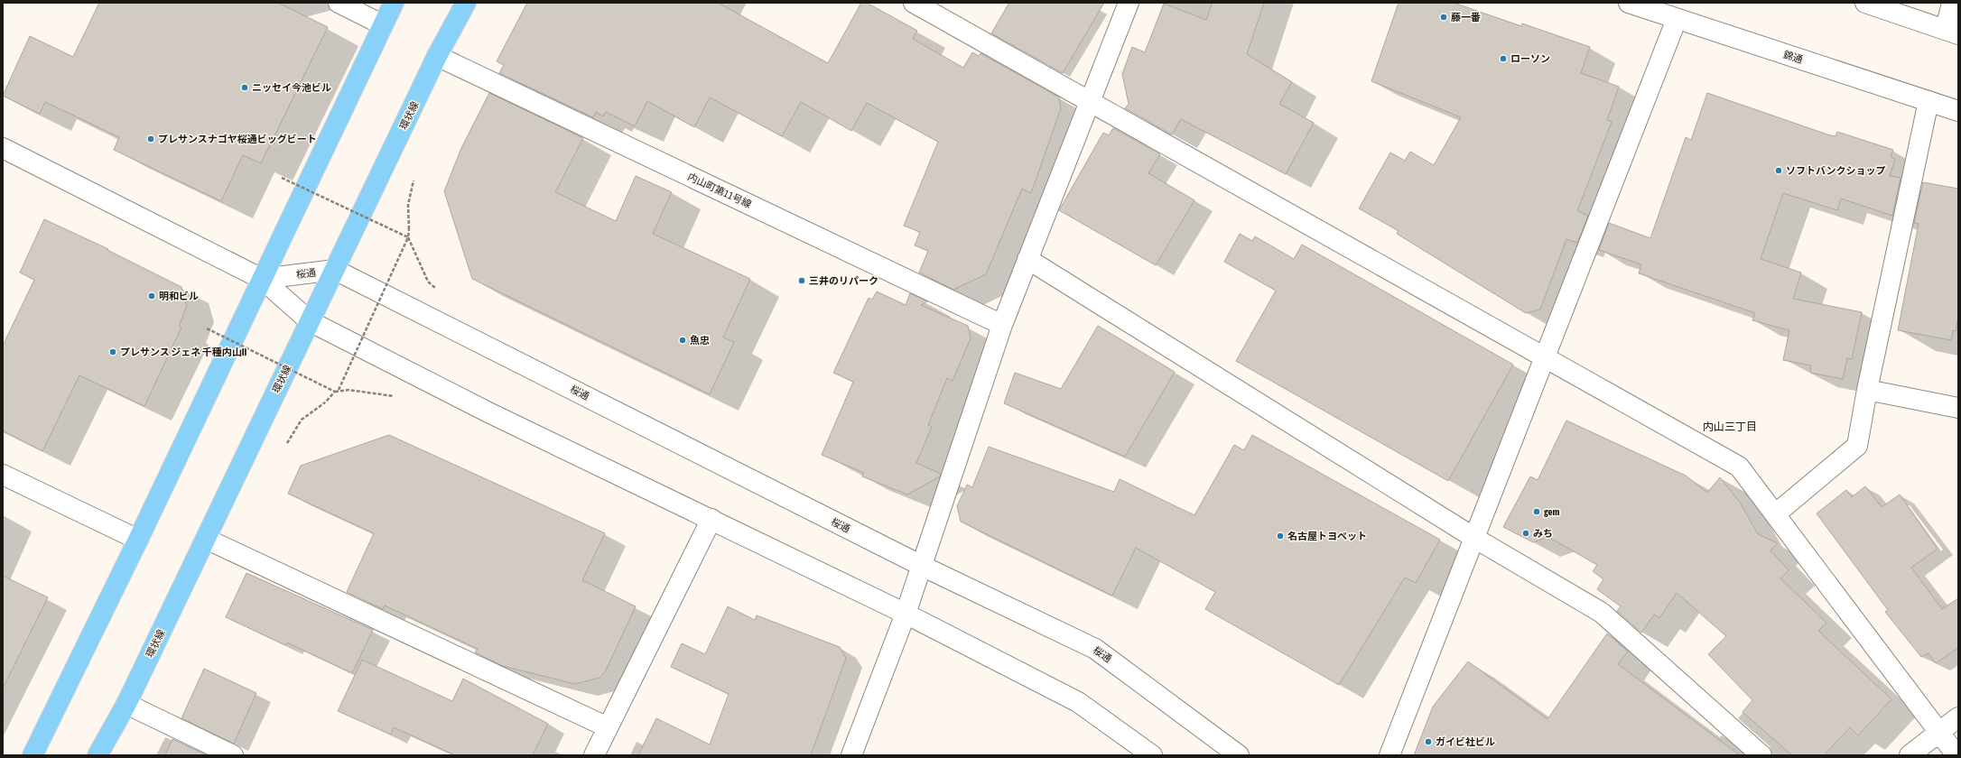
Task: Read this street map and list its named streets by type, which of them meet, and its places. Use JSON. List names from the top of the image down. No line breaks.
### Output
{"streets":{"main road":["環状線"],"street":["錦通","内山町第11号線","桜通"]},"crossings":[["環状線","内山町第11号線"],["環状線","桜通"]],"districts":["内山三丁目"],"places":["藤一番","ローソン","ニッセイ今池ビル","プレサンスナゴヤ桜通ビッグビート","ソフトバンクショップ","三井のリパーク","明和ビル","魚忠","プレサンス ジェネ 千種内山II","gem","みち","名古屋トヨペット","ガイビ社ビル"]}
